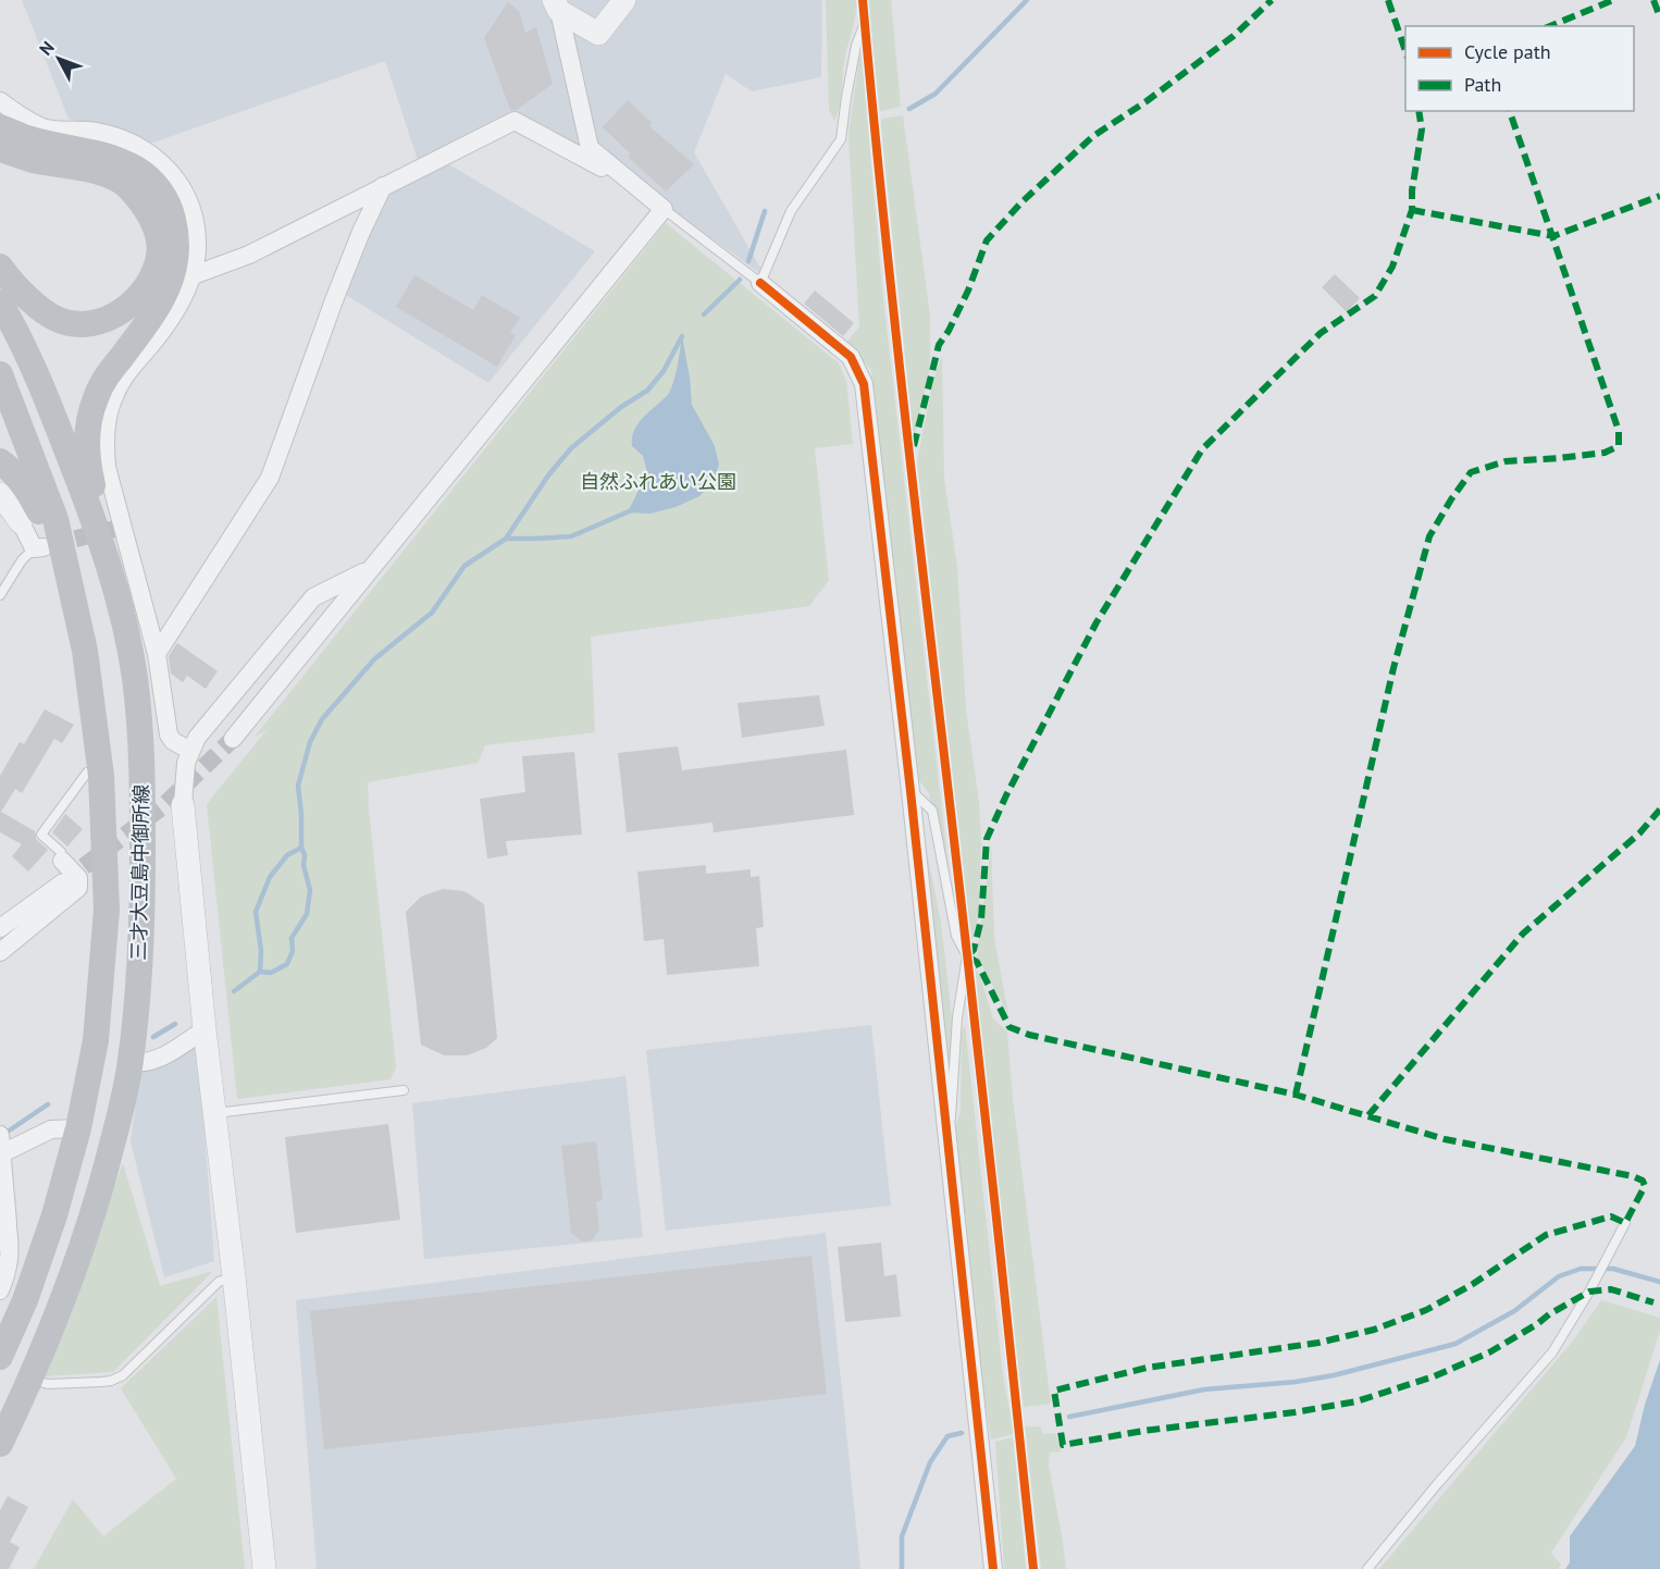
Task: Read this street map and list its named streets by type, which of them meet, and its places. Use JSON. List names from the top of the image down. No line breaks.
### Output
{"streets":{"main road":["三才大豆島中御所線"]},"parks":["自然ふれあい公園"],"legend":["Cycle path","Path"],"north":"top left"}
